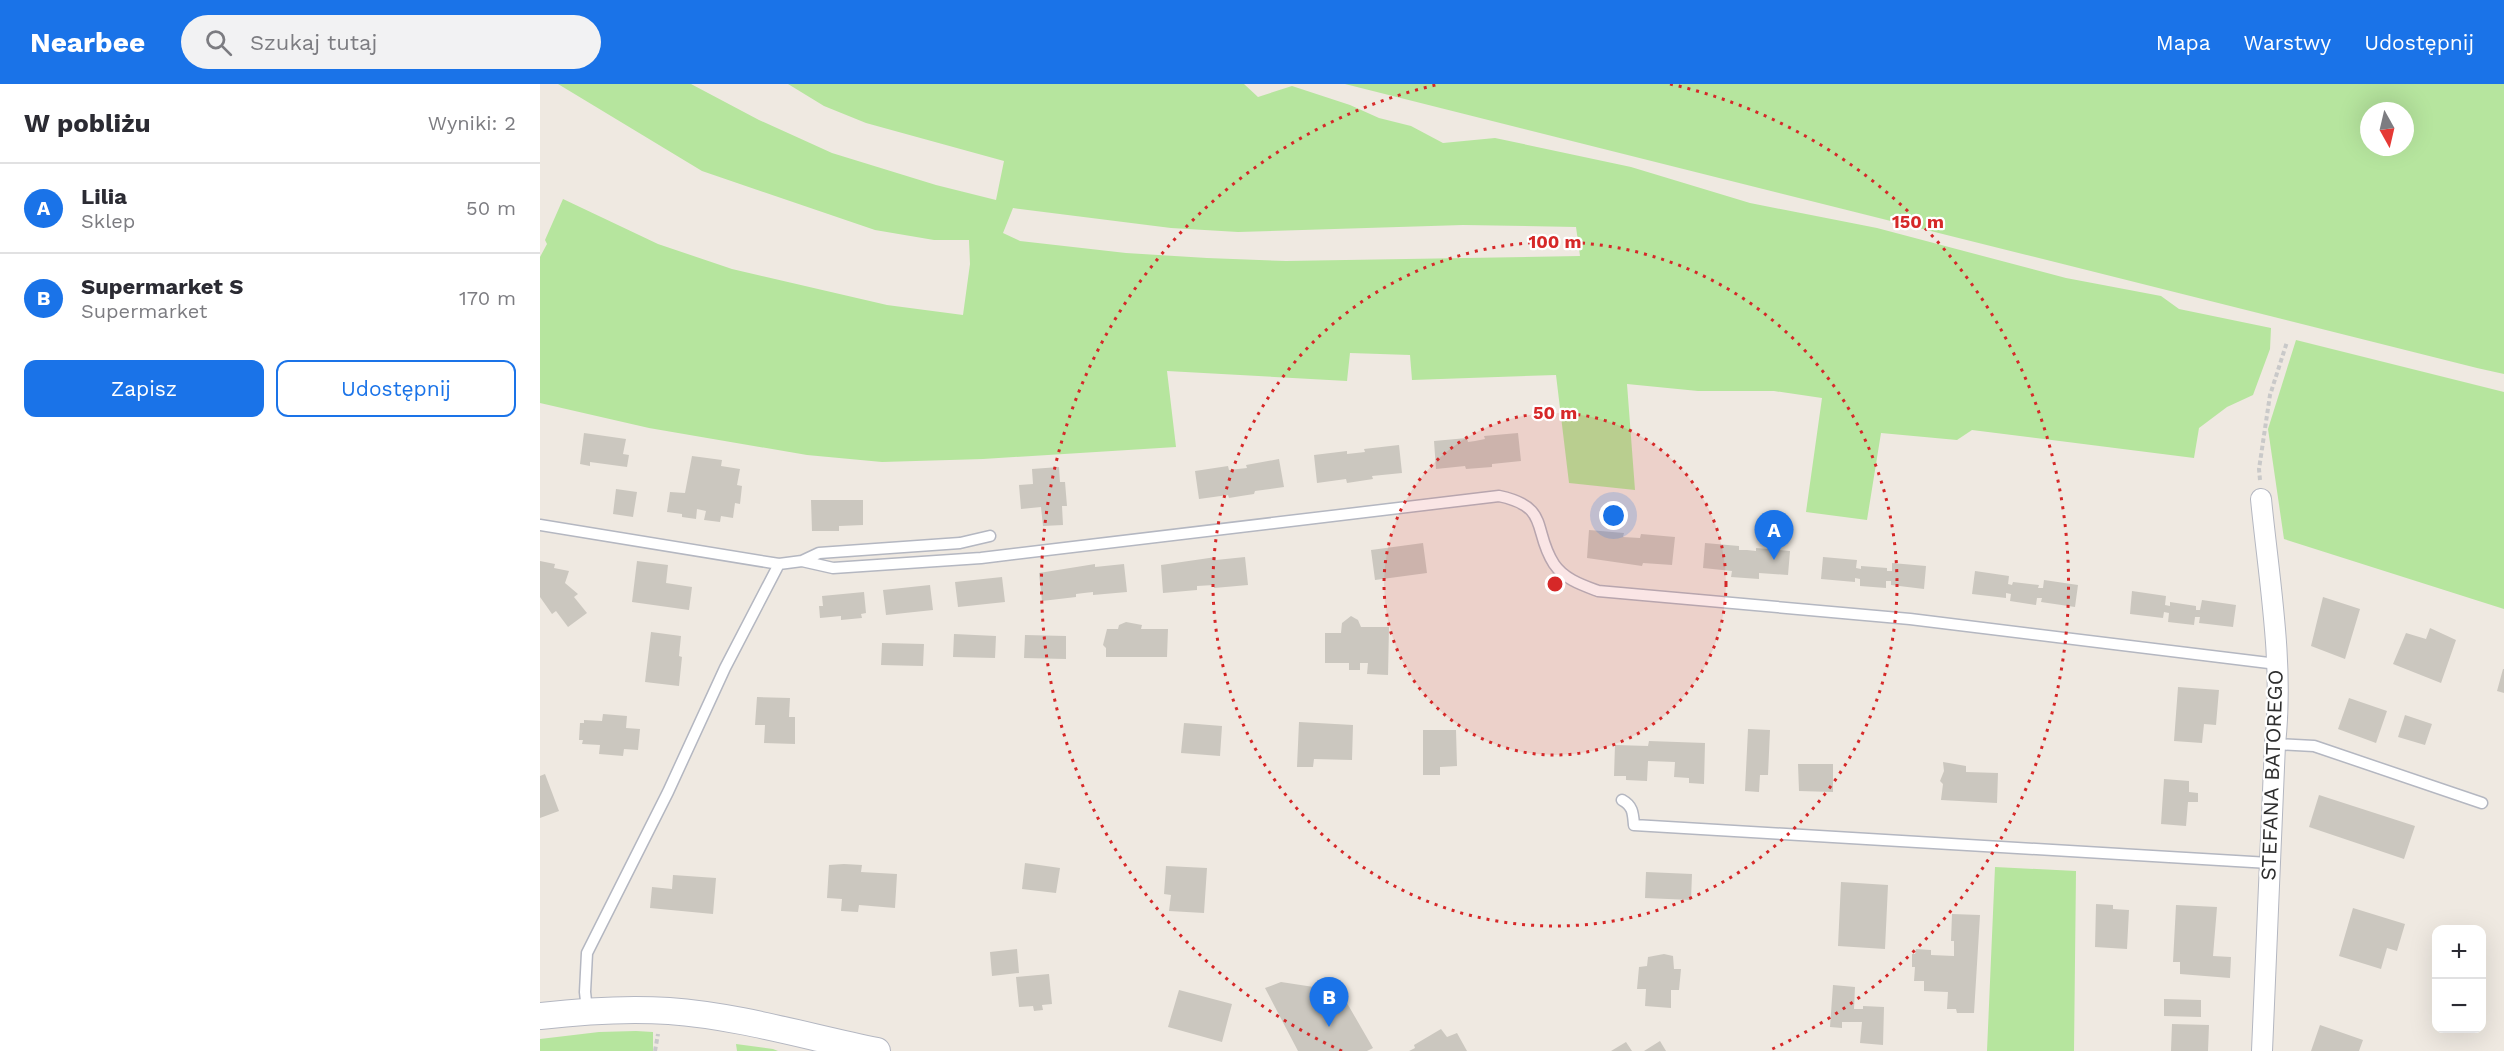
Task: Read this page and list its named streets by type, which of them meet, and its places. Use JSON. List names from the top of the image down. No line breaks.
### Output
{"streets":{"street":["STEFANA BATOREGO"]},"north":"bottom","page":{"header":"Nearbee","search":"Szukaj tutaj","nav":["Mapa","Warstwy","Udostępnij"],"heading":["W pobliżu","Wyniki: 2"],"list":[{"mark":"A","name":"Lilia","note":"Sklep","value":"50 m"},{"mark":"B","name":"Supermarket S","note":"Supermarket","value":"170 m"}],"buttons":["Zapisz","Udostępnij"],"pins":["A","B"],"map_buttons":["+","−"]},"rings":["150 m","100 m","50 m"]}
